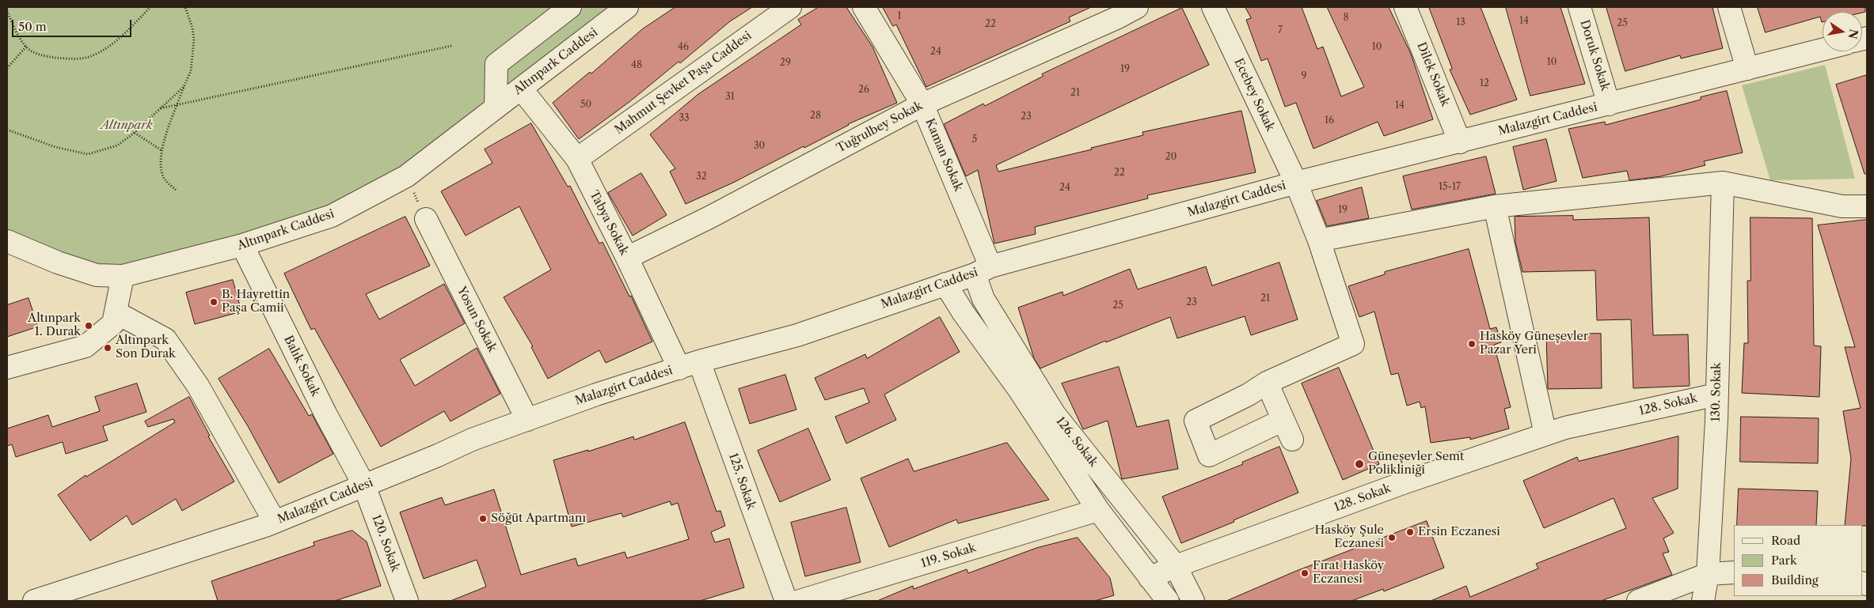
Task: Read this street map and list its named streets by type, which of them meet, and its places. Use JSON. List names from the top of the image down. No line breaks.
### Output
{"streets":{"street":["Doruk Sokak","Altınpark Caddesi","Dilek Sokak","Mahmut Şevket Paşa Caddesi","Ecebey Sokak","Malazgirt Caddesi","Tuğrulbey Sokak","Kaman Sokak","Tabya Sokak","Yosun Sokak","Balık Sokak","130. Sokak","128. Sokak","126. Sokak","125. Sokak","120. Sokak","119. Sokak"]},"crossings":[["Doruk Sokak","Malazgirt Caddesi"],["Altınpark Caddesi","Tabya Sokak"],["Altınpark Caddesi","Balık Sokak"],["Dilek Sokak","Malazgirt Caddesi"],["Mahmut Şevket Paşa Caddesi","Tabya Sokak"],["Ecebey Sokak","Malazgirt Caddesi"],["Malazgirt Caddesi","Kaman Sokak"],["Malazgirt Caddesi","Tabya Sokak"],["Malazgirt Caddesi","Yosun Sokak"],["Malazgirt Caddesi","Balık Sokak"],["Malazgirt Caddesi","126. Sokak"],["Malazgirt Caddesi","125. Sokak"],["Malazgirt Caddesi","120. Sokak"],["Tuğrulbey Sokak","Kaman Sokak"],["Tuğrulbey Sokak","Tabya Sokak"],["Kaman Sokak","126. Sokak"],["Tabya Sokak","125. Sokak"],["Balık Sokak","120. Sokak"],["130. Sokak","128. Sokak"],["128. Sokak","126. Sokak"],["126. Sokak","119. Sokak"]],"parks":["Altınpark"],"places":["B. Hayrettin Paşa Camii","Altınpark 1. Durak","Hasköy Güneşevler Pazar Yeri","Altınpark Son Durak","Güneşevler Semt Polikliniği","Söğüt Apartmanı","Ersin Eczanesi","Hasköy Şule Eczanesi","Fırat Hasköy Eczanesi"],"house_numbers":["1","8","14","13","25","22","7","46","10","24","10","29","48","19","9","12","26","21","31","50","14","28","23","33","16","5","30","20","22","32","15-17","24","19","21","23","25"],"legend":["Road","Park","Building"],"scale_bar":"50 m","north":"right"}
